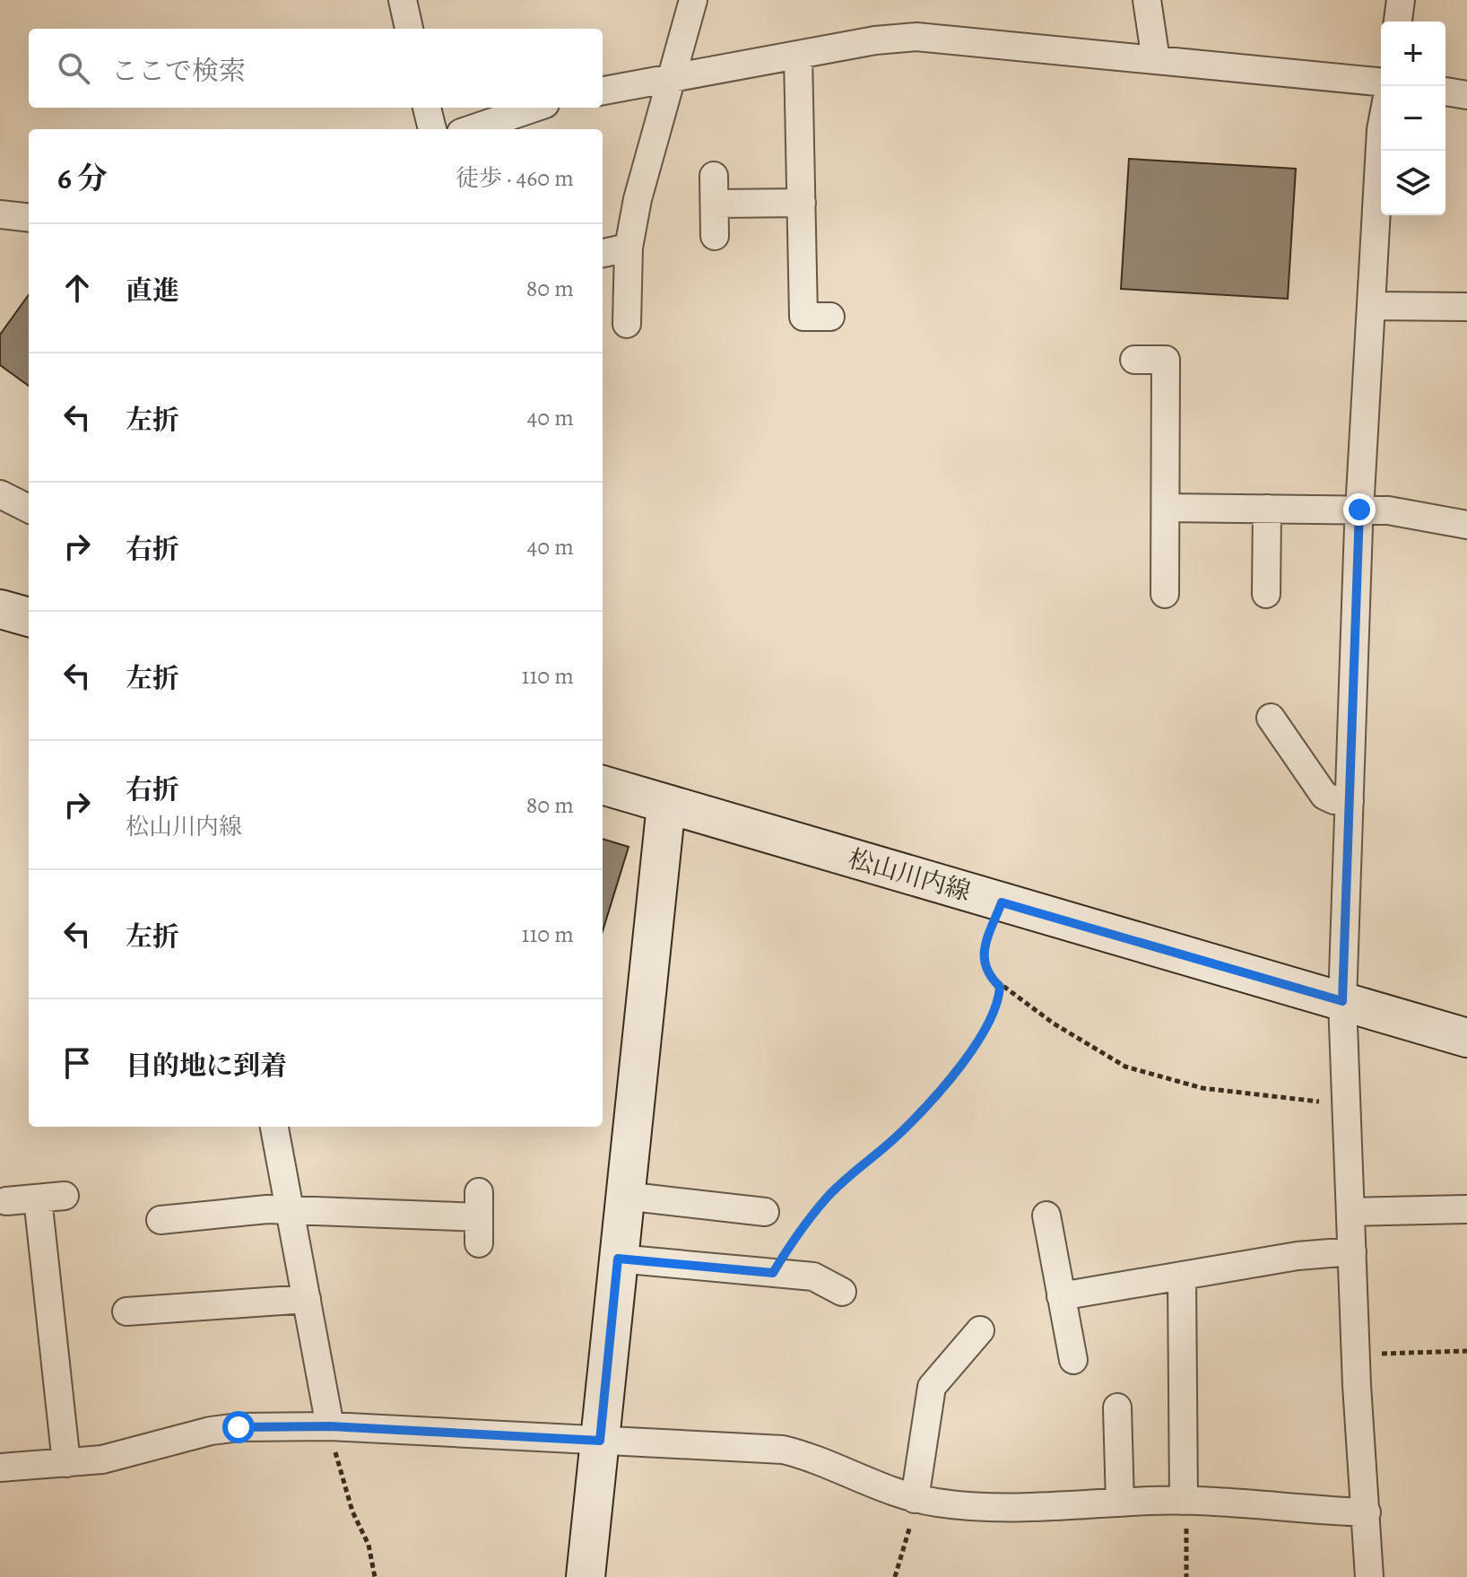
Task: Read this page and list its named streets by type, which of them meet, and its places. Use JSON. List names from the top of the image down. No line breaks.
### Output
{"streets":{"main road":["松山川内線"]},"page":{"map_buttons":["+","−"],"search":"ここで検索","heading":["6 分","徒歩 · 460 m"],"list":[["直進","80 m"],["左折","40 m"],["右折","40 m"],["左折","110 m"],["右折","松山川内線","80 m"],["左折","110 m"],"目的地に到着"]}}
